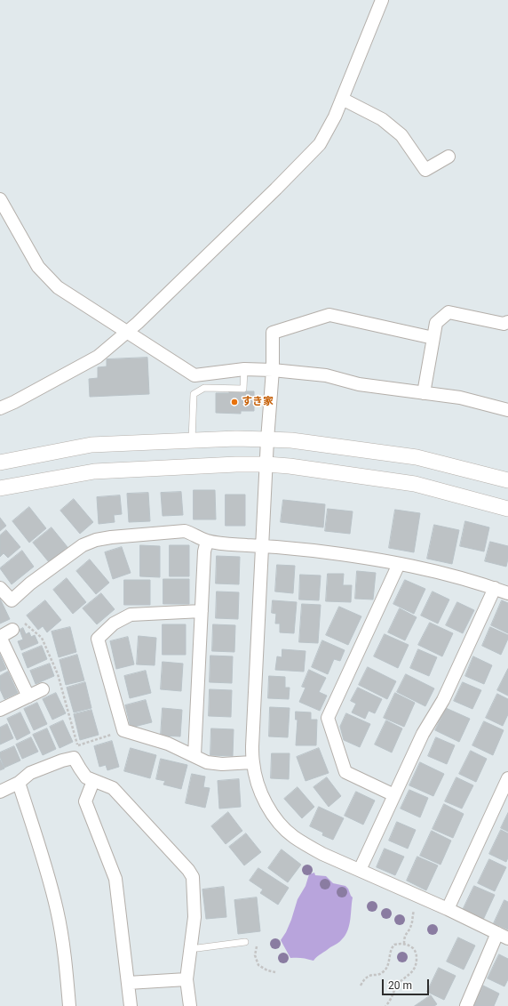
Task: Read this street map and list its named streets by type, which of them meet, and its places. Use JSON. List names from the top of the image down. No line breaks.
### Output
{"places":["すき家"],"scale_bar":"20 m"}
